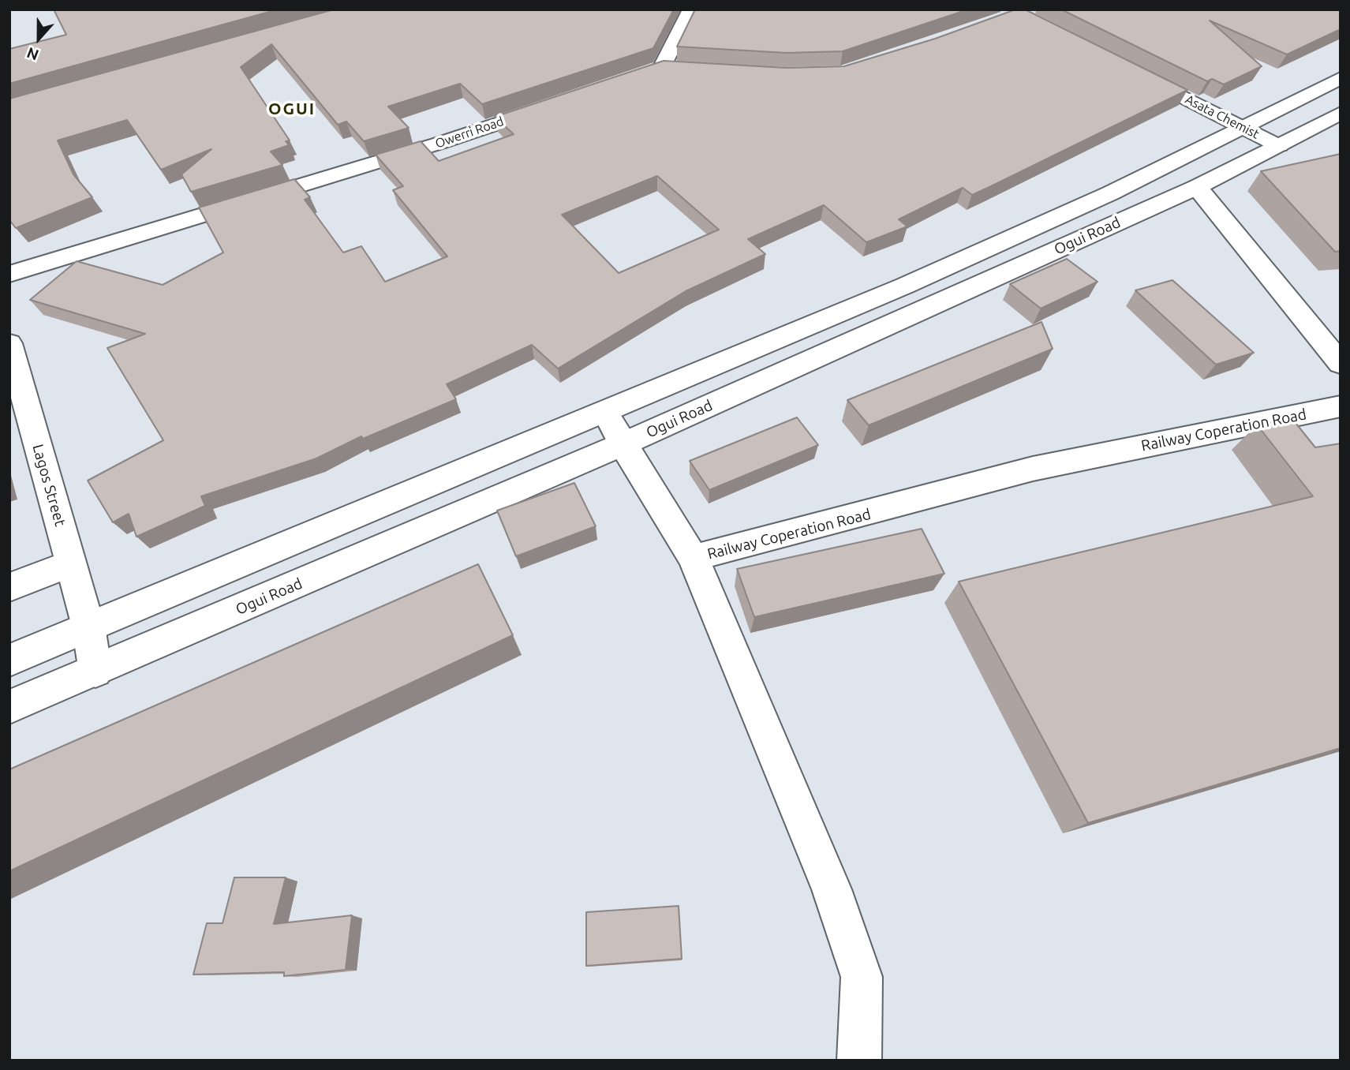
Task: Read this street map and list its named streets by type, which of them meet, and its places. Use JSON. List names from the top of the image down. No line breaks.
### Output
{"streets":{"main road":["Asata Chemist","Owerri Road","Ogui Road","Railway Coperation Road","Lagos Street"]},"crossings":[["Asata Chemist","Ogui Road"],["Ogui Road","Lagos Street"]],"districts":["OGUI"],"north":"bottom"}
